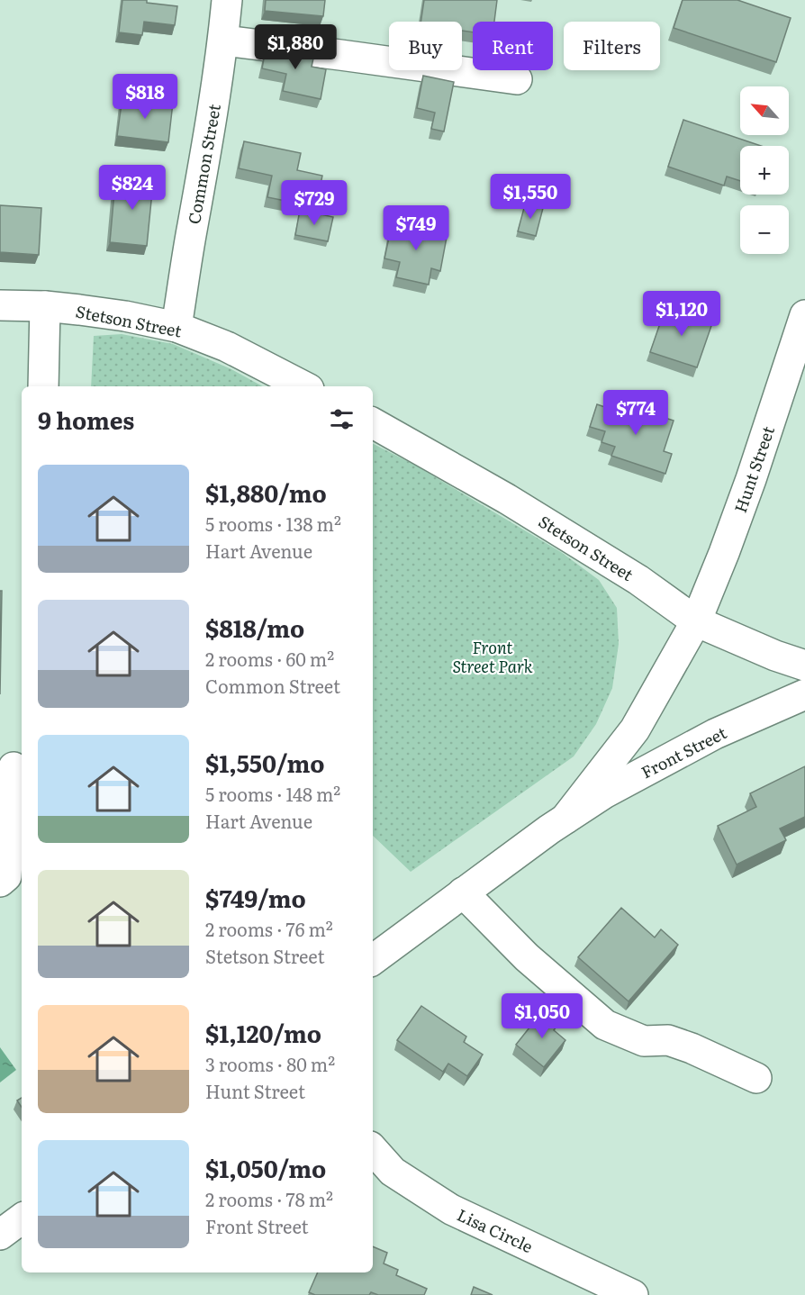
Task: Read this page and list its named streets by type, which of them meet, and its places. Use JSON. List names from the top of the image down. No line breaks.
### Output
{"streets":{"street":["Common Street","Stetson Street","Hunt Street","Front Street","Lisa Circle"]},"crossings":[["Common Street","Stetson Street"],["Stetson Street","Hunt Street"],["Stetson Street","Front Street"],["Hunt Street","Front Street"]],"parks":["Front Street Park"],"north":"top left","page":{"chip":["Buy","Rent","Filters"],"price":["$1,880","$818","$824","$1,550","$729","$749","$1,120","$774","$1,050"],"map_buttons":["+","−"],"heading":"9 homes","list":[{"name":"$1,880/mo","note":"5 rooms · 138 m² · Hart Avenue"},{"name":"$818/mo","note":"2 rooms · 60 m² · Common Street"},{"name":"$1,550/mo","note":"5 rooms · 148 m² · Hart Avenue"},{"name":"$749/mo","note":"2 rooms · 76 m² · Stetson Street"},{"name":"$1,120/mo","note":"3 rooms · 80 m² · Hunt Street"},{"name":"$1,050/mo","note":"2 rooms · 78 m² · Front Street"}]}}
